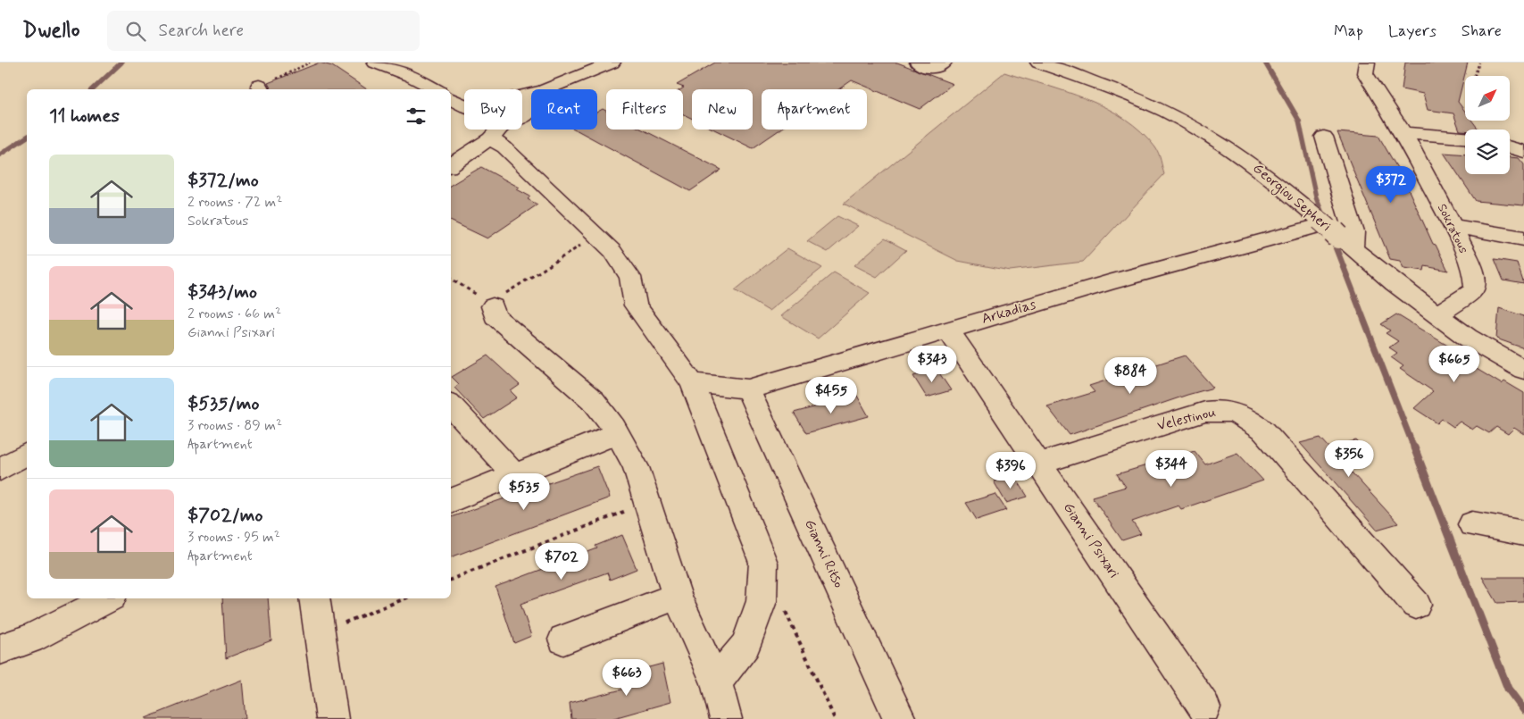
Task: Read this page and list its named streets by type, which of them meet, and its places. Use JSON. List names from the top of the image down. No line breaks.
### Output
{"streets":{"street":["Georgiou Sepheri","Sokratous","Arkadias","Velestinou","Gianni Psixari","Gianni Ritso"]},"crossings":[["Georgiou Sepheri","Sokratous"],["Georgiou Sepheri","Arkadias"],["Arkadias","Gianni Psixari"],["Arkadias","Gianni Ritso"],["Velestinou","Gianni Psixari"]],"north":"top right","page":{"header":"Dwello","search":"Search here","nav":["Map","Layers","Share"],"chip":["Buy","Rent","Filters","New","Apartment"],"heading":"11 homes","list":[{"name":"$372/mo","note":"2 rooms · 72 m² · Sokratous"},{"name":"$343/mo","note":"2 rooms · 66 m² · Gianni Psixari"},{"name":"$535/mo","note":"3 rooms · 89 m² · Apartment"},{"name":"$702/mo","note":"3 rooms · 95 m² · Apartment"}],"price":["$372","$343","$665","$884","$455","$356","$344","$396","$535","$702","$663"]}}
